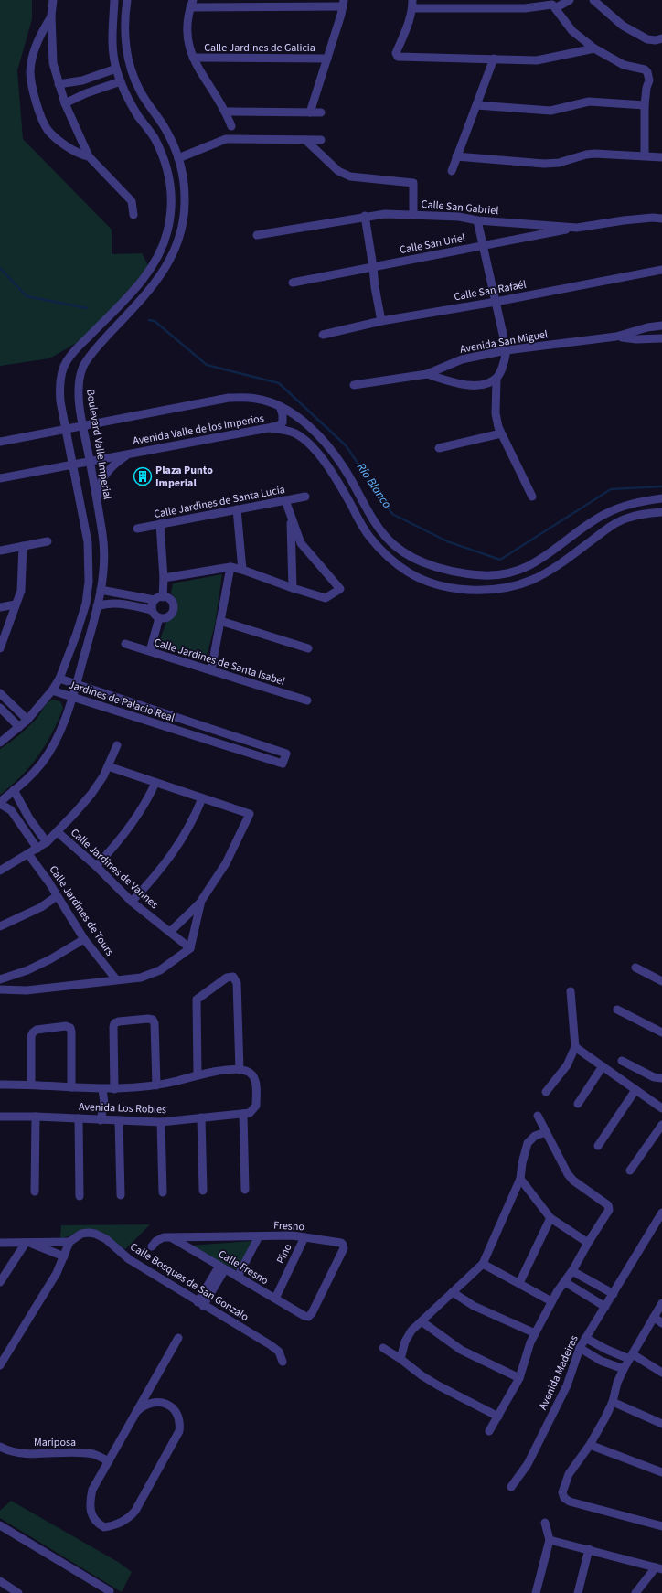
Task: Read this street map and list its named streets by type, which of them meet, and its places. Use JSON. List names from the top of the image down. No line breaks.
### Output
{"streets":{"street":["Calle Jardines de Galicia","Calle San Gabriel","Calle San Uriel","Calle San Rafaél","Avenida San Miguel","Avenida Valle de los Imperios","Boulevard Valle Imperial","Calle Jardines de Santa Lucía","Calle Jardines de Santa Isabel","Jardines de Palacio Real","Calle Jardines de Vannes","Calle Jardines de Tours","Avenida Los Robles","Fresno","Pino","Calle Fresno","Calle Bosques de San Gonzalo","Avenida Madeiras","Mariposa"]},"crossings":[["Calle San Gabriel","Calle San Uriel"],["Avenida Valle de los Imperios","Boulevard Valle Imperial"],["Boulevard Valle Imperial","Jardines de Palacio Real"],["Fresno","Pino"],["Fresno","Calle Fresno"],["Pino","Calle Fresno"]],"water":["Río Blanco"],"places":{"building":["Plaza Punto Imperial"]}}
